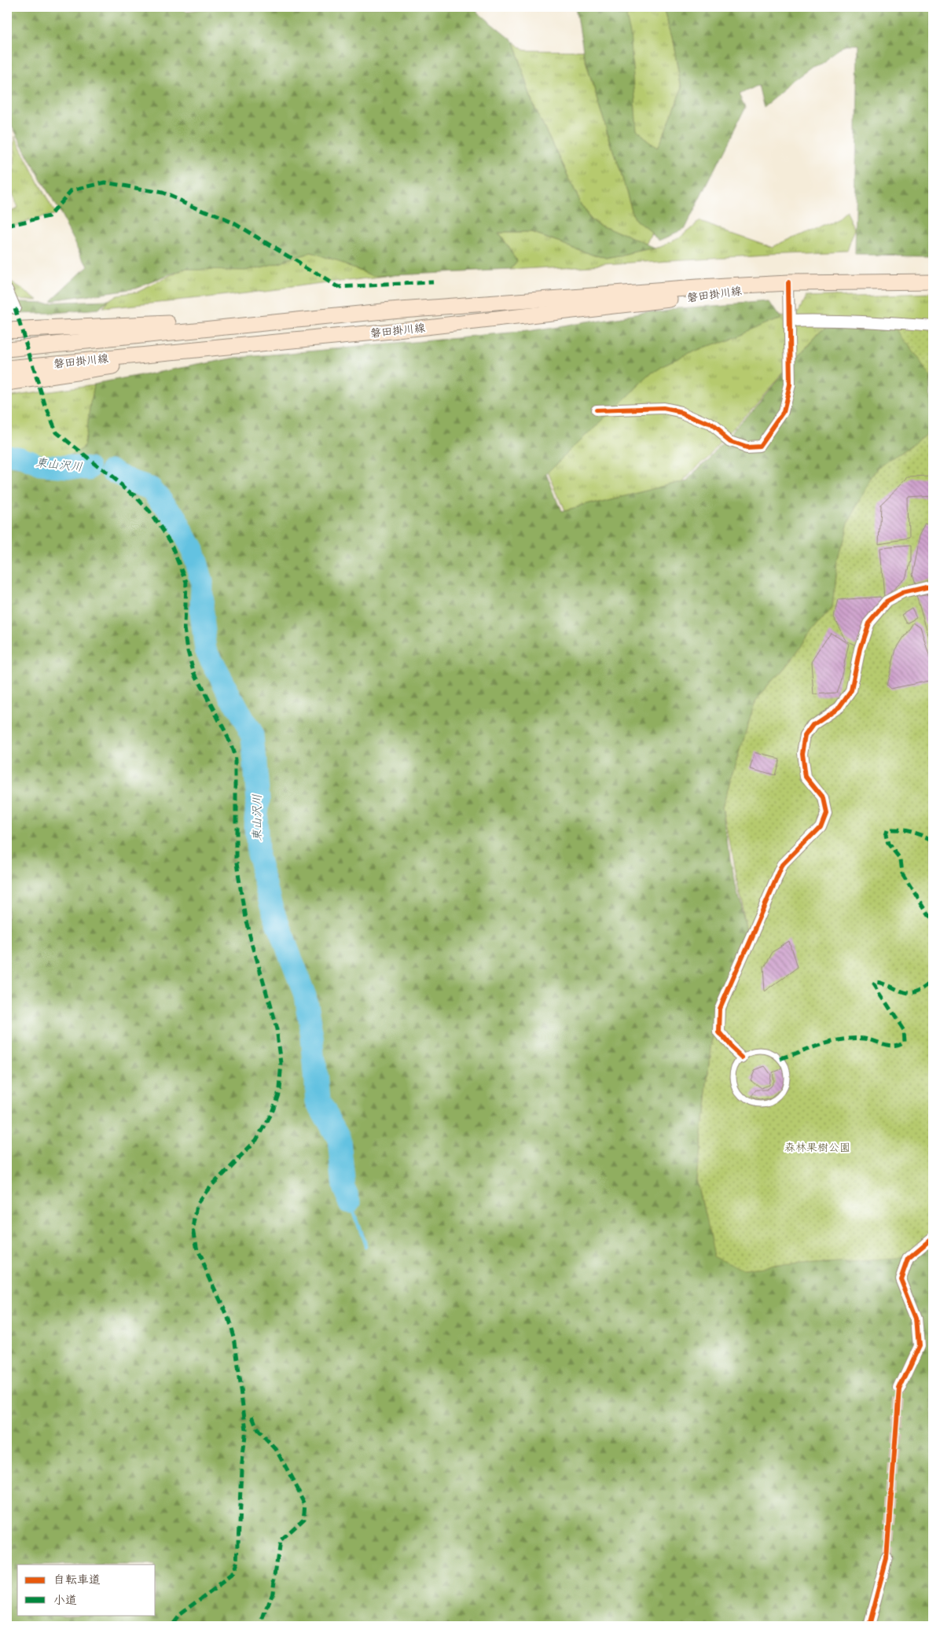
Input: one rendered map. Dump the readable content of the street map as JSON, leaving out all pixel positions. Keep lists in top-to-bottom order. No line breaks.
{"streets":{"main road":["磐田掛川線"]},"water":["東山沢川"],"parks":["森林果樹公園"],"legend":["自転車道","小道"]}
